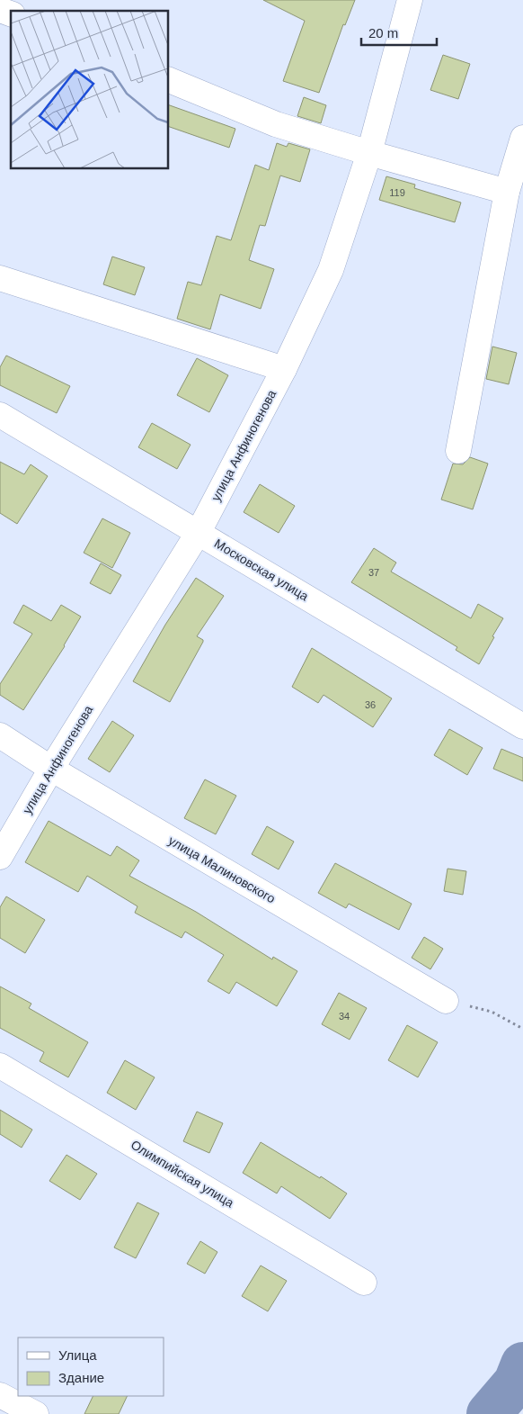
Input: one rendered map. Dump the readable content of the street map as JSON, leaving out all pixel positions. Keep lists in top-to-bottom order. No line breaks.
{"streets":{"street":["улица Анфиногенова","Московская улица","улица Малиновского","Олимпийская улица"]},"crossings":[["улица Анфиногенова","Московская улица"],["улица Анфиногенова","улица Малиновского"]],"house_numbers":["119","37","36","34"],"legend":["Улица","Здание"],"scale_bar":"20 m"}
